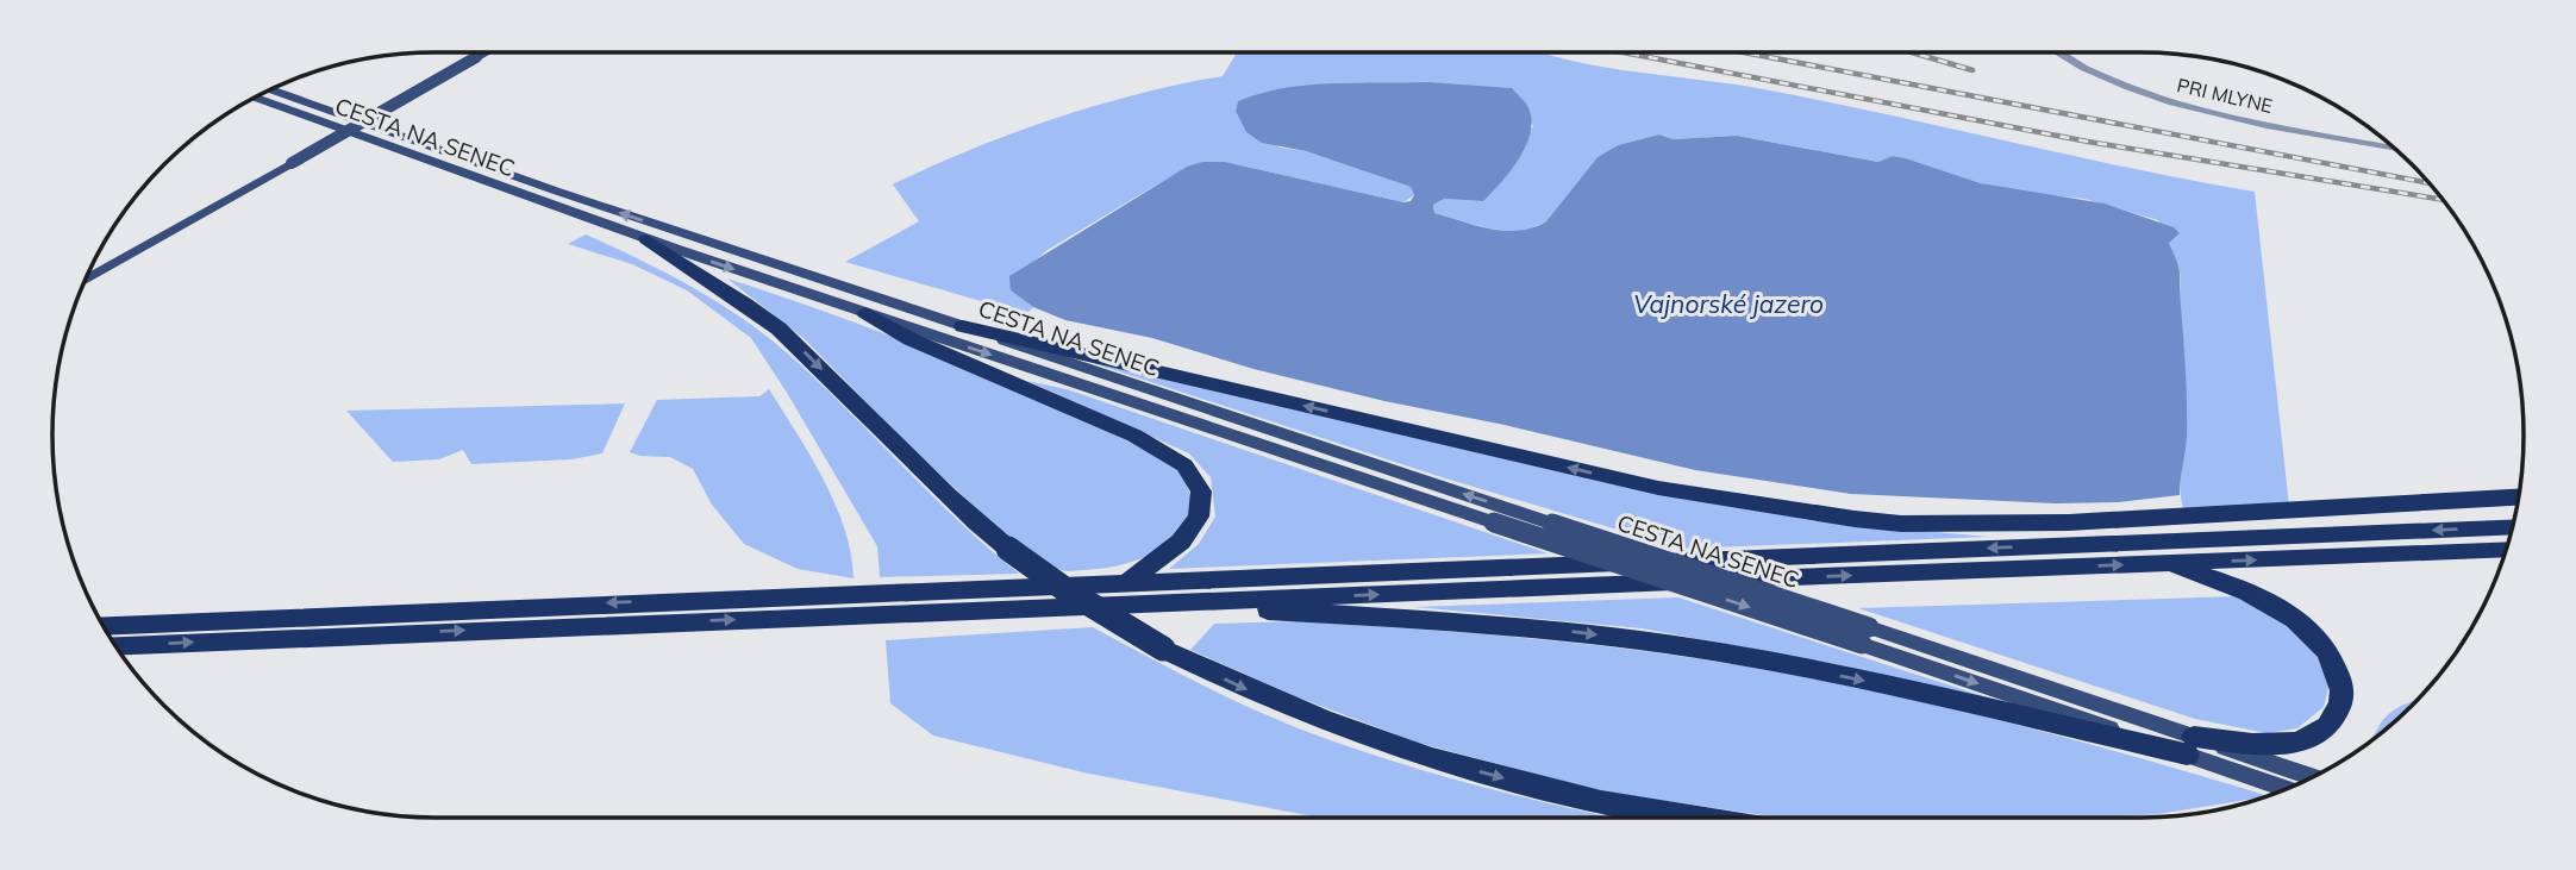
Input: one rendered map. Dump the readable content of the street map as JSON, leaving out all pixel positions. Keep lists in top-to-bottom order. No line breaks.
{"streets":{"main road":["CESTA NA SENEC"],"street":["PRI MLYNE"]},"water":["Vajnorské jazero"]}
